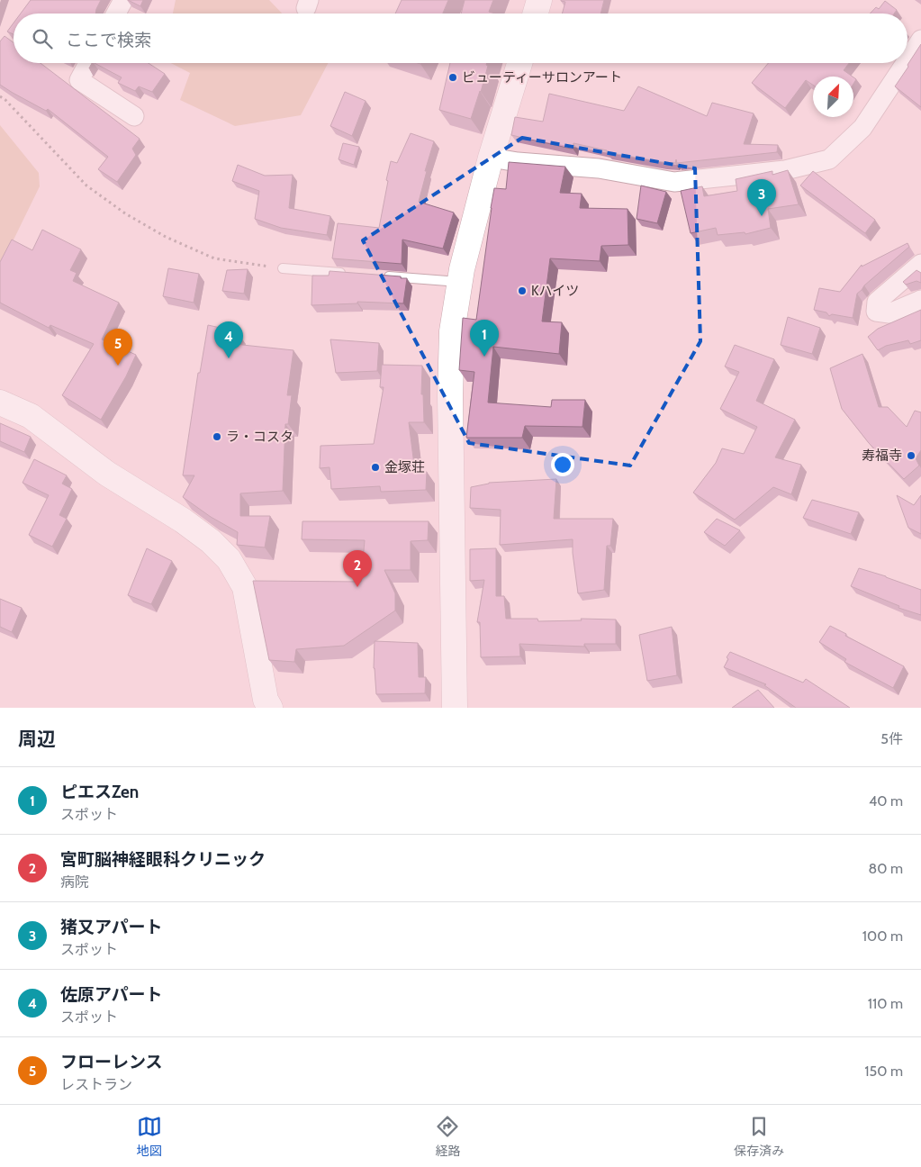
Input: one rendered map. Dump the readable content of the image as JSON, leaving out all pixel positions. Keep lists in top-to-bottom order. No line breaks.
{"places":["ビューティーサロンアート","Kハイツ","ラ・コスタ","寿福寺","金塚荘"],"north":"top right","page":{"search":"ここで検索","pins":["3","1","4","5","2"],"heading":["周辺","5件"],"list":[{"mark":"1","name":"ピエスZen","note":"スポット","value":"40 m"},{"mark":"2","name":"宮町脳神経眼科クリニック","note":"病院","value":"80 m"},{"mark":"3","name":"猪又アパート","note":"スポット","value":"100 m"},{"mark":"4","name":"佐原アパート","note":"スポット","value":"110 m"},{"mark":"5","name":"フローレンス","note":"レストラン","value":"150 m"}],"nav":["地図","経路","保存済み"]}}
